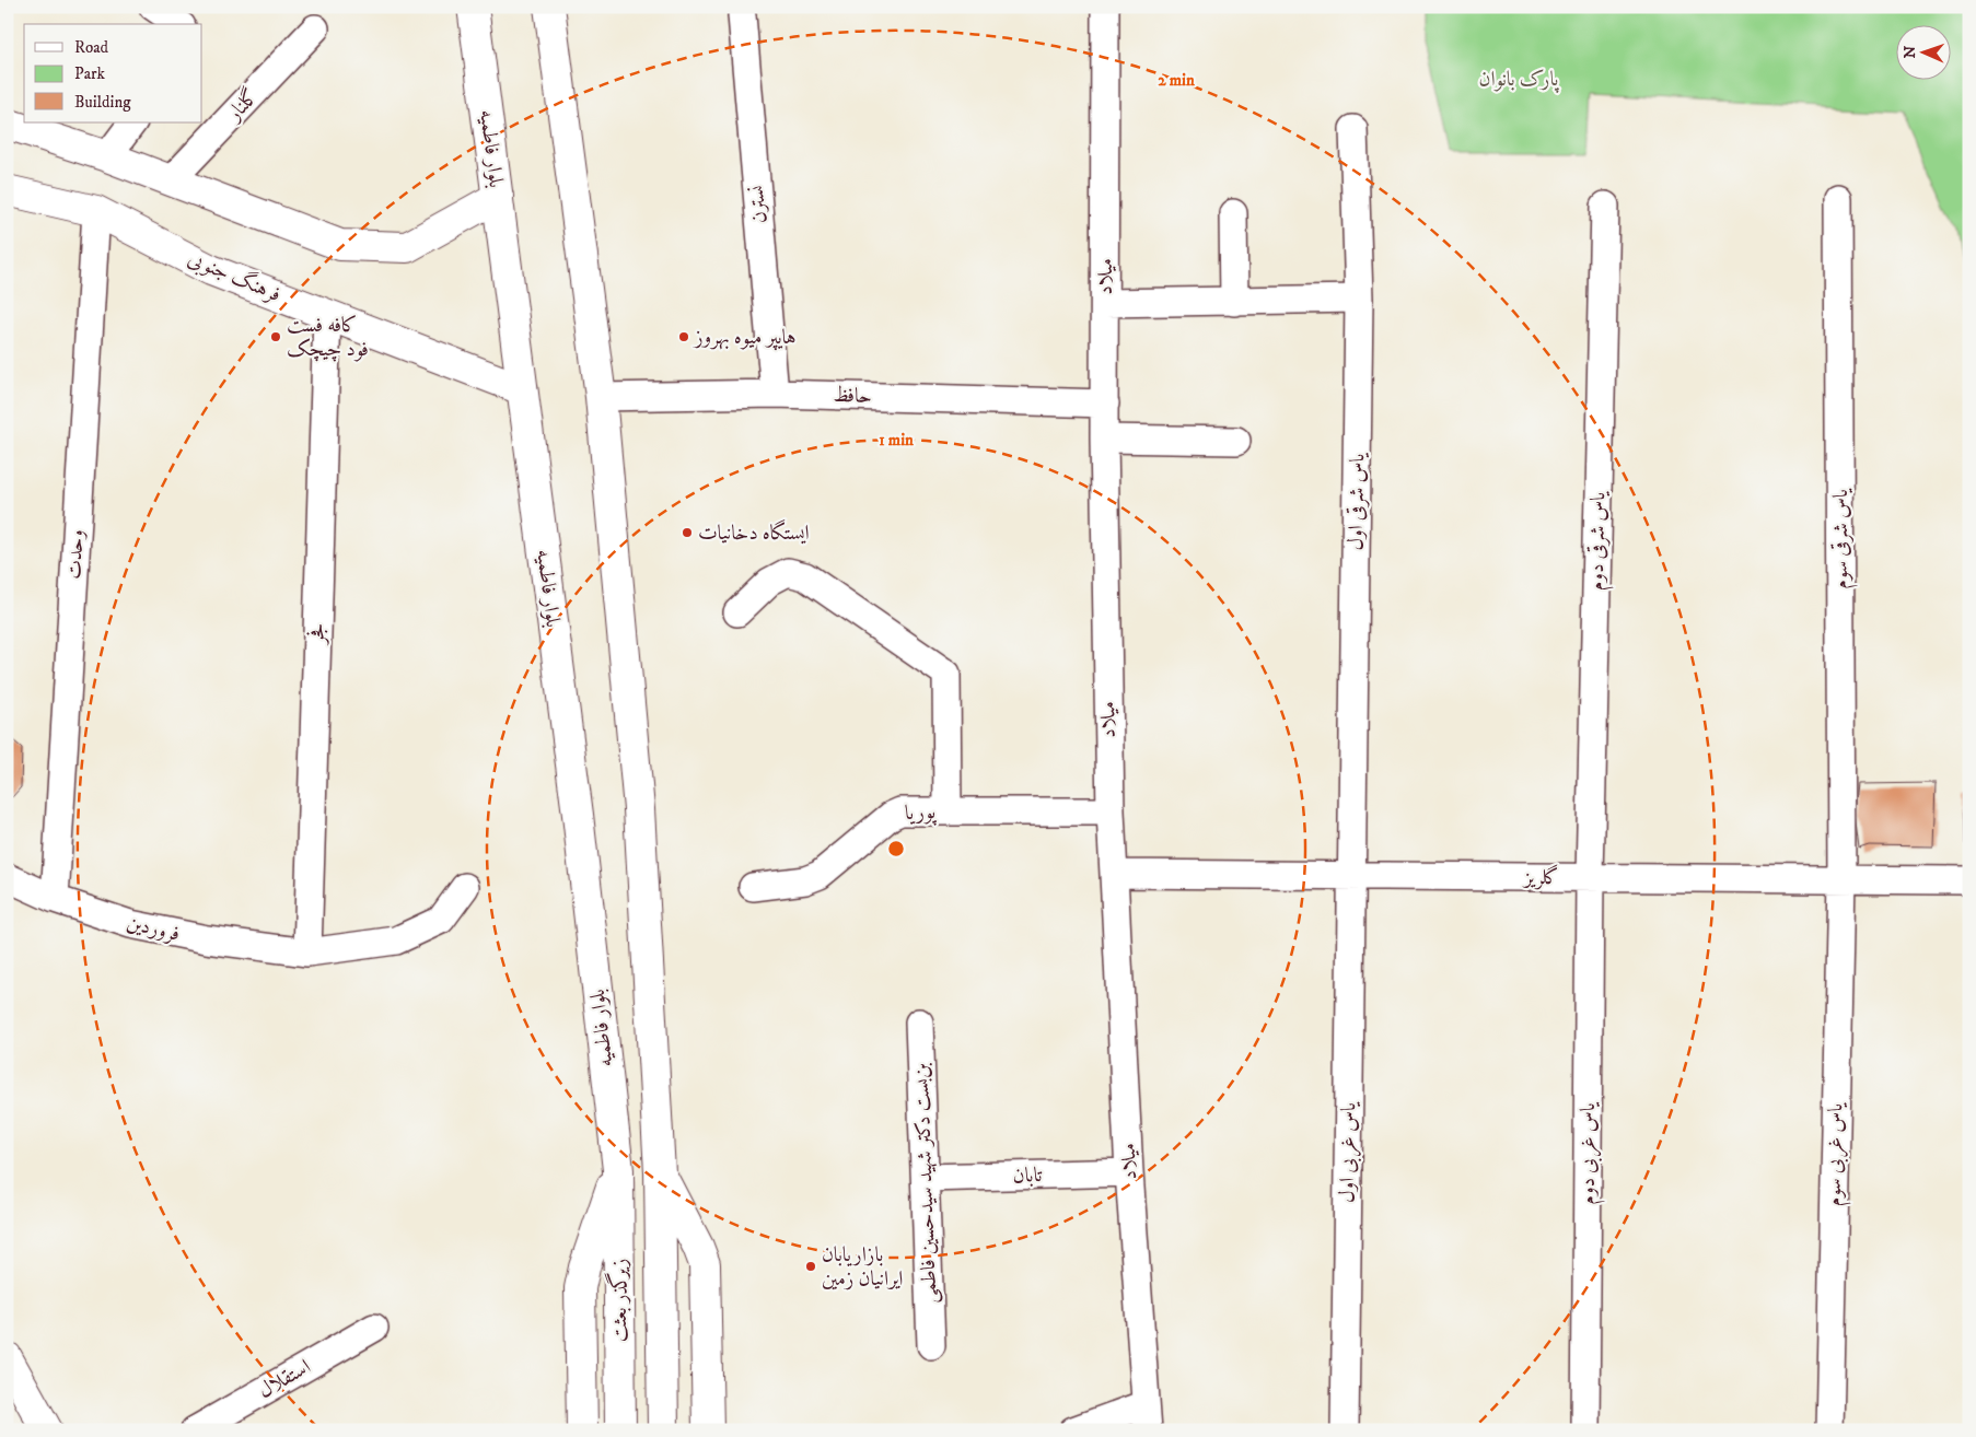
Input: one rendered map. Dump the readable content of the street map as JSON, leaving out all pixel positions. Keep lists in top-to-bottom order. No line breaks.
{"streets":{"main road":["بلوار فاطمیه","فرهنگ جنوبی","زیرگذر بعثت"],"street":["گلنار","نسترن","میلاد","حافظ","یاس شرقی اول","یاس شرقی سوم","یاس شرقی دوم","وحدت","فجر","پوریا","گلریز","فروردین","یاس غربی اول","یاس غربی دوم","یاس غربی سوم","تابان","بن‌بست دکتر شهید سیدحسین فاطمی","استقلال"]},"crossings":[["بلوار فاطمیه","فرهنگ جنوبی"],["بلوار فاطمیه","زیرگذر بعثت"],["نسترن","حافظ"],["فرهنگ جنوبی","وحدت"],["فرهنگ جنوبی","فجر"],["میلاد","حافظ"],["میلاد","پوریا"],["میلاد","گلریز"],["میلاد","تابان"],["یاس شرقی اول","گلریز"],["یاس شرقی اول","یاس غربی اول"],["یاس شرقی سوم","گلریز"],["یاس شرقی سوم","یاس غربی سوم"],["یاس شرقی دوم","گلریز"],["یاس شرقی دوم","یاس غربی دوم"],["وحدت","فروردین"],["فجر","فروردین"],["گلریز","یاس غربی اول"],["گلریز","یاس غربی دوم"],["گلریز","یاس غربی سوم"],["تابان","بن‌بست دکتر شهید سیدحسین فاطمی"]],"parks":["پارک بانوان"],"places":["کافه فست فود چیچک","هایپر میوه بهروز","ایستگاه دخانیات","بازاریابان ایرانیان زمین"],"legend":["Road","Park","Building"],"north":"left","rings":["2 min","1 min"]}
